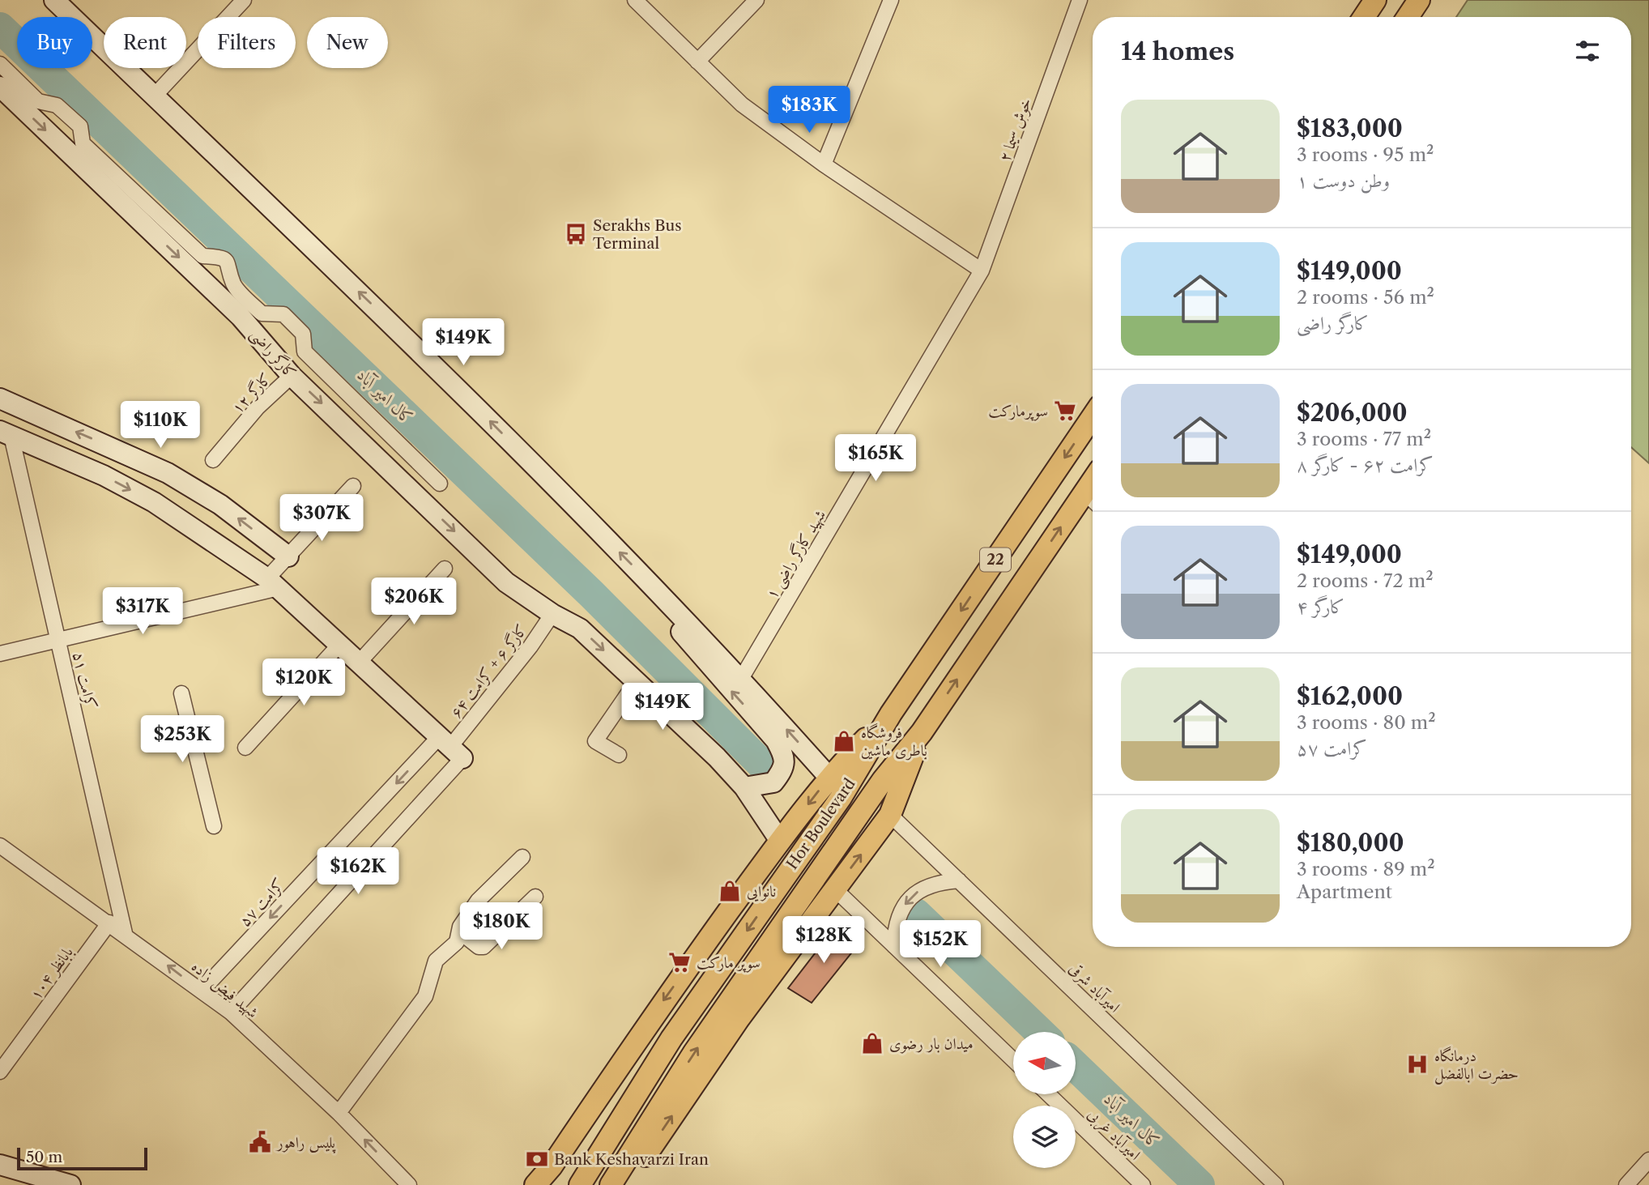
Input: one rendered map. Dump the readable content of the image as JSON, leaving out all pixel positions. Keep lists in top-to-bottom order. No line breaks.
{"streets":{"main road":["22","Hor Boulevard"],"street":["خوش سیما ۲","کارگر راضی","کارگر ۱۲","شهید کارگر راضی ۱","کارگر ۶ + کرامت ۶۴","کرامت ۵۱","کرامت ۵۷","بابانظر ۱۰۴","امیرآباد شرقی","شهید فیض زاده","امیرآباد غربی"]},"crossings":[["خوش سیما ۲","شهید کارگر راضی ۱"],["کارگر راضی","کارگر ۱۲"],["کارگر راضی","22"],["کارگر راضی","کارگر ۶ + کرامت ۶۴"],["22","Hor Boulevard"],["22","امیرآباد شرقی"],["کارگر ۶ + کرامت ۶۴","کرامت ۵۷"],["کرامت ۵۱","شهید فیض زاده"],["کرامت ۵۷","شهید فیض زاده"],["بابانظر ۱۰۴","شهید فیض زاده"]],"one_way":["شهید فیض زاده"],"water":["کال امیر آباد"],"places":{"bus stop":["Serakhs Bus Terminal"],"supermarket":["سوپرمارکت","سوپر مارکت"],"shop":["فروشگاه باطری ماشین","نانوایی","میدان بار رضوی"],"hospital":["درمانگاه حضرت ابالفضل"],"public building":["پلیس راهور"],"bank":["Bank Keshavarzi Iran"]},"scale_bar":"50 m","north":"left","page":{"chip":["Buy","Rent","Filters","New"],"heading":"14 homes","list":[{"name":"$183,000","note":"3 rooms · 95 m² · وطن دوست ۱"},{"name":"$149,000","note":"2 rooms · 56 m² · کارگر راضی"},{"name":"$206,000","note":"3 rooms · 77 m² · کرامت ۶۲ - کارگر ۸"},{"name":"$149,000","note":"2 rooms · 72 m² · کارگر ۴"},{"name":"$162,000","note":"3 rooms · 80 m² · کرامت ۵۷"},{"name":"$180,000","note":"3 rooms · 89 m² · Apartment"}],"price":["$183K","$149K","$110K","$165K","$307K","$206K","$317K","$120K","$149K","$253K","$162K","$180K","$128K","$152K"],"scale":"50 m"}}
